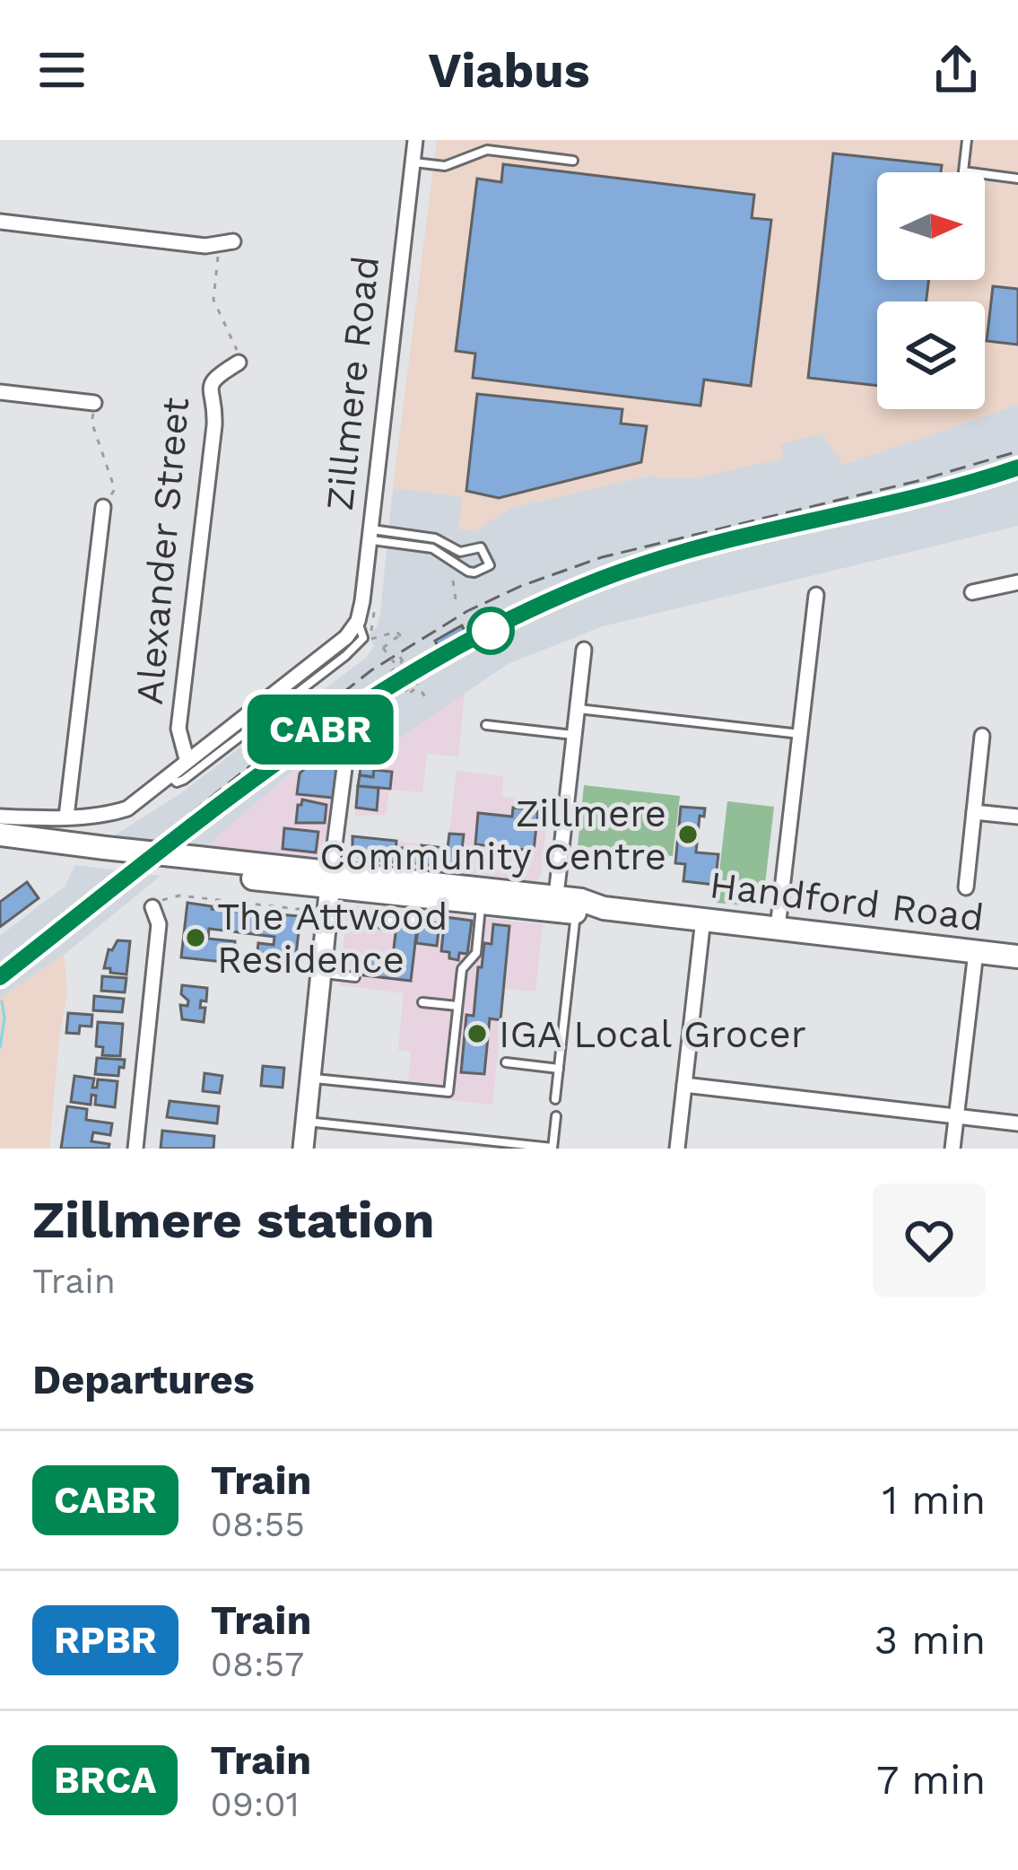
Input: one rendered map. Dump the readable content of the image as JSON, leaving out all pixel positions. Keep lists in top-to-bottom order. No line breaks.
{"streets":{"main road":["Handford Road"],"street":["Zillmere Road","Alexander Street"]},"places":["Zillmere Community Centre","The Attwood Residence","IGA Local Grocer"],"north":"right","page":{"header":"Viabus","on_map":"CABR","heading":[["Zillmere station","Train"],"Departures"],"list":[{"mark":"CABR","name":"Train","note":"08:55","value":"1 min"},{"mark":"RPBR","name":"Train","note":"08:57","value":"3 min"},{"mark":"BRCA","name":"Train","note":"09:01","value":"7 min"}]}}
